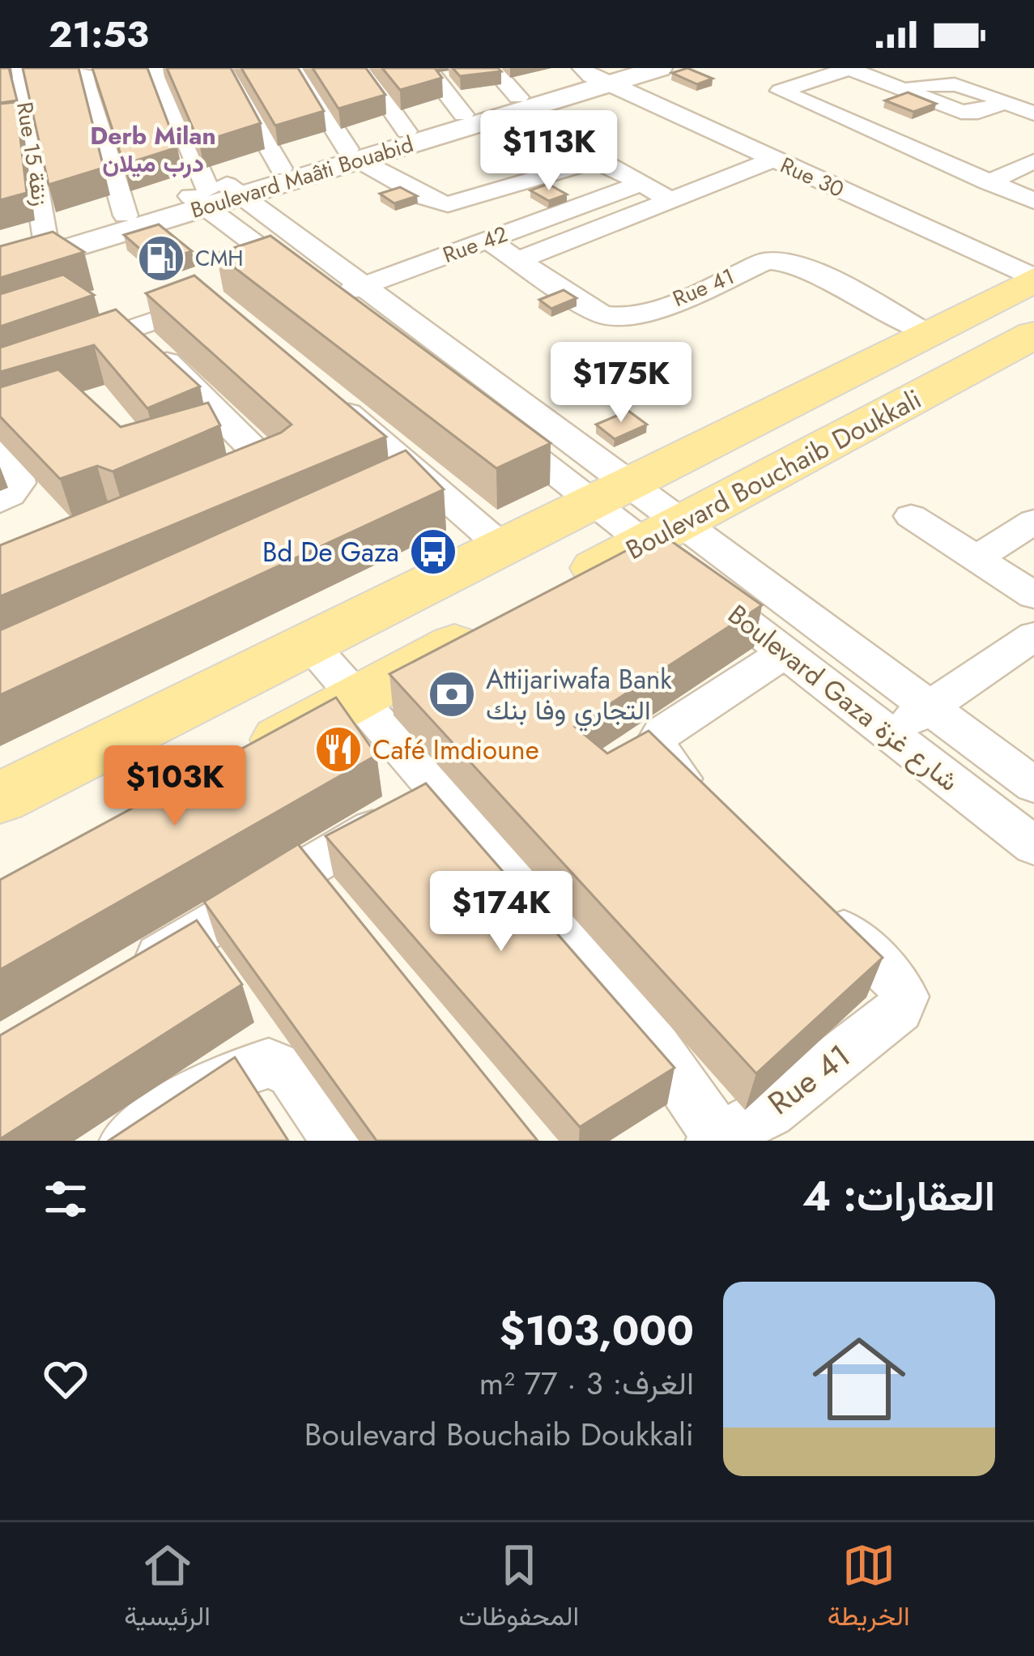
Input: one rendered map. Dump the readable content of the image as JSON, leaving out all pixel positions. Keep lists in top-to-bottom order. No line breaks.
{"streets":{"main road":["Boulevard Bouchaib Doukkali"],"street":["Rue 15 زنقة","Boulevard Maâti Bouabid","Rue 30","Rue 42","Rue 41","Boulevard Gaza شارع غزة"]},"crossings":[["Rue 15 زنقة","Boulevard Maâti Bouabid"],["Boulevard Maâti Bouabid","Rue 30"],["Boulevard Maâti Bouabid","Boulevard Gaza شارع غزة"],["Rue 30","Rue 42"],["Rue 30","Boulevard Bouchaib Doukkali"],["Rue 42","Rue 41"],["Rue 42","Boulevard Gaza شارع غزة"],["Rue 41","Boulevard Bouchaib Doukkali"],["Boulevard Bouchaib Doukkali","Boulevard Gaza شارع غزة"]],"districts":["Derb Milan درب ميلان"],"places":{"fuel station":["CMH"],"bus stop":["Bd De Gaza"],"bank":["Attijariwafa Bank التجاري وفا بنك"],"restaurant":["Café Imdioune"]},"page":{"status":"21:53","price":["$113K","$175K","$103K","$174K"],"heading":"العقارات: 4","list":[{"name":"$103,000","note":"الغرف: 3 · 77 m² · Boulevard Bouchaib Doukkali"}],"tabs":["الخريطة","المحفوظات","الرئيسية"]}}
